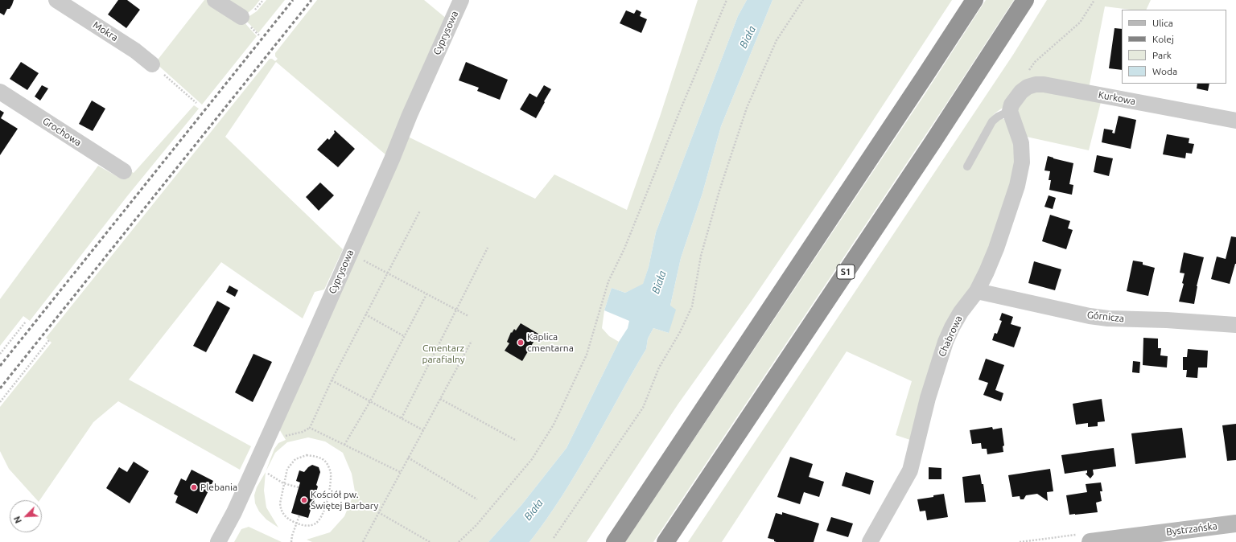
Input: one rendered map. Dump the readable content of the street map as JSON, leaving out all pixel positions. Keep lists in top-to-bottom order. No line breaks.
{"streets":{"highway":["S1"],"main road":["Bystrzańska"],"street":["Mokra","Cyprysowa","Kurkowa","Grochowa","Górnicza","Chabrowa"]},"crossings":[["Górnicza","Chabrowa"]],"water":["Biała"],"parks":["Cmentarz parafialny"],"places":["Kaplica cmentarna","Plebania","Kościół pw. Świętej Barbary"],"legend":["Ulica","Kolej","Park","Woda"],"north":"bottom left"}
